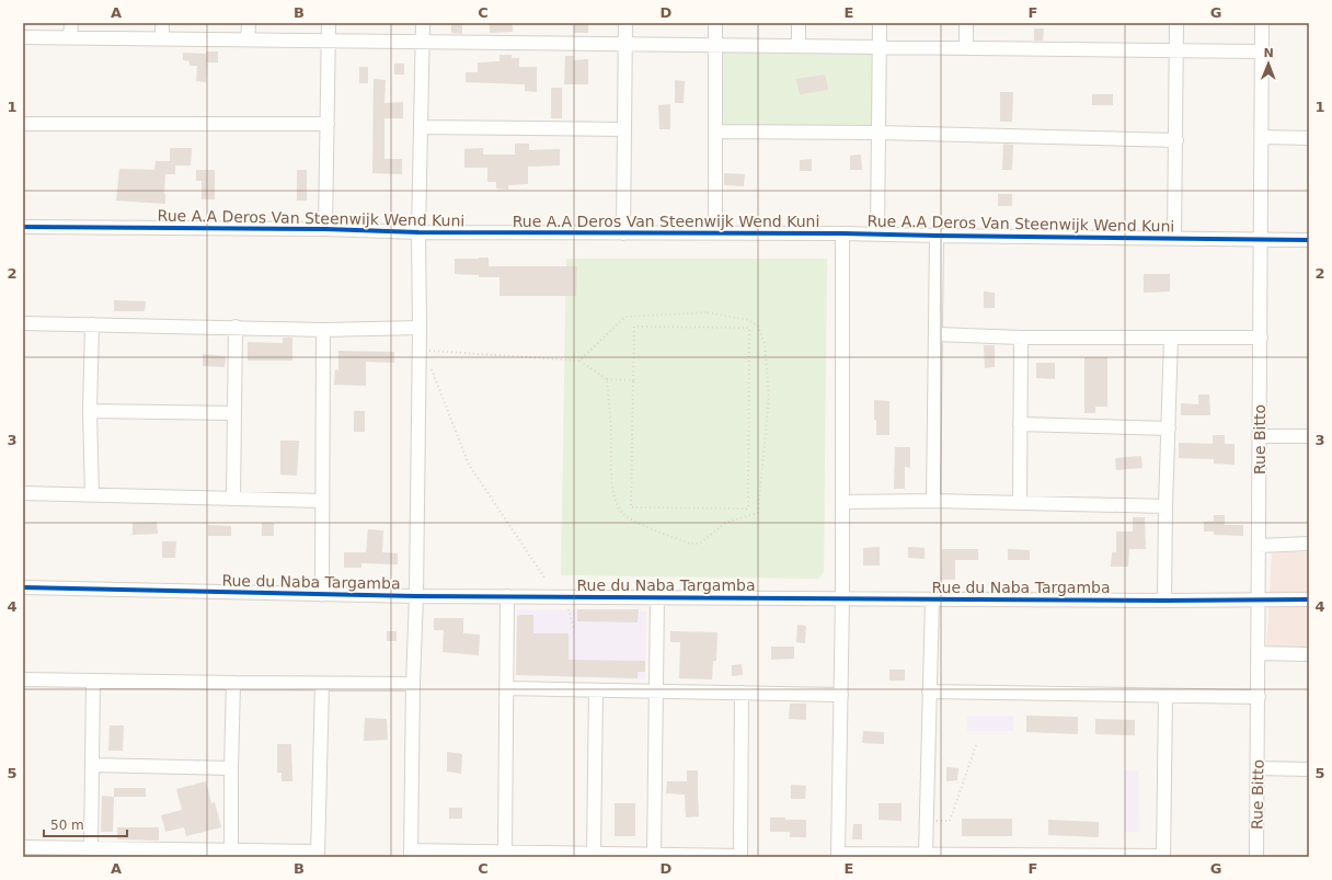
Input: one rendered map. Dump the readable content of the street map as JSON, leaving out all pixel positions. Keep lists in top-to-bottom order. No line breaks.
{"streets":{"street":["Rue A.A Deros Van Steenwijk Wend Kuni","Rue Bitto","Rue du Naba Targamba"]},"crossings":[["Rue A.A Deros Van Steenwijk Wend Kuni","Rue Bitto"],["Rue Bitto","Rue du Naba Targamba"]],"scale_bar":"50 m","north":"top","grid":{"columns":["A","B","C","D","E","F","G"],"rows":["1","2","3","4","5"]}}
